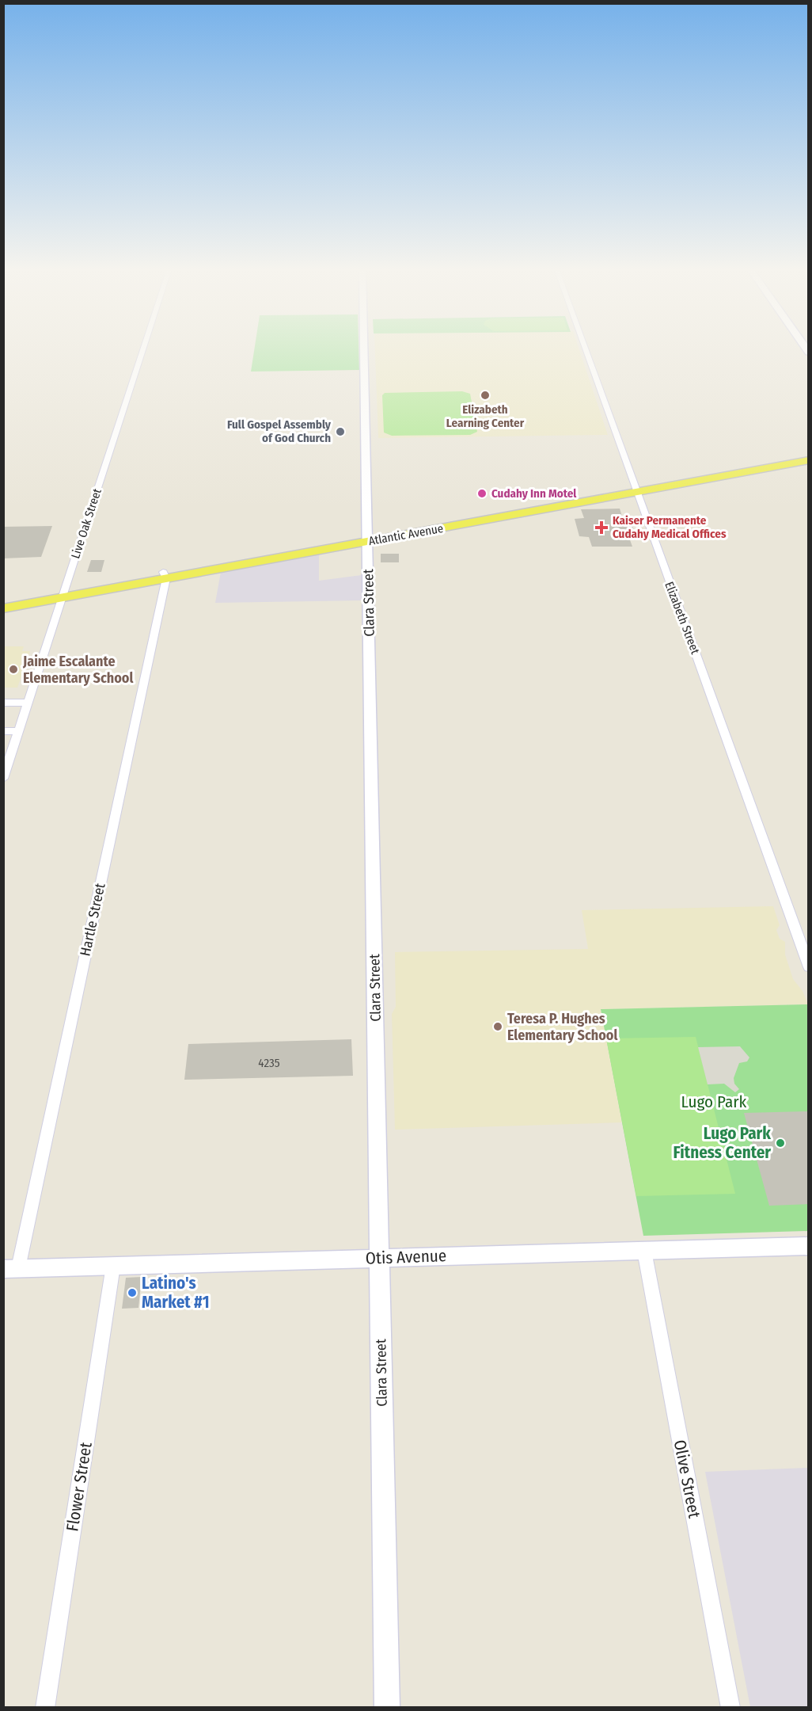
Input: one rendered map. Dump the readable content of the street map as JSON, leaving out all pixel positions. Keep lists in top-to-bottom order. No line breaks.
{"streets":{"main road":["Atlantic Avenue"],"street":["Live Oak Street","Clara Street","Elizabeth Street","Hartle Street","Otis Avenue","Olive Street","Flower Street"]},"crossings":[["Live Oak Street","Atlantic Avenue"],["Atlantic Avenue","Clara Street"],["Atlantic Avenue","Elizabeth Street"],["Atlantic Avenue","Hartle Street"],["Clara Street","Otis Avenue"],["Hartle Street","Otis Avenue"],["Otis Avenue","Olive Street"],["Otis Avenue","Flower Street"]],"parks":["Lugo Park"],"places":{"other":["Elizabeth Learning Center","Full Gospel Assembly of God Church","Cudahy Inn Motel","Jaime Escalante Elementary School","Teresa P. Hughes Elementary School","Lugo Park Fitness Center","Latino's Market #1"],"health":["Kaiser Permanente Cudahy Medical Offices"]},"house_numbers":["4235"]}
